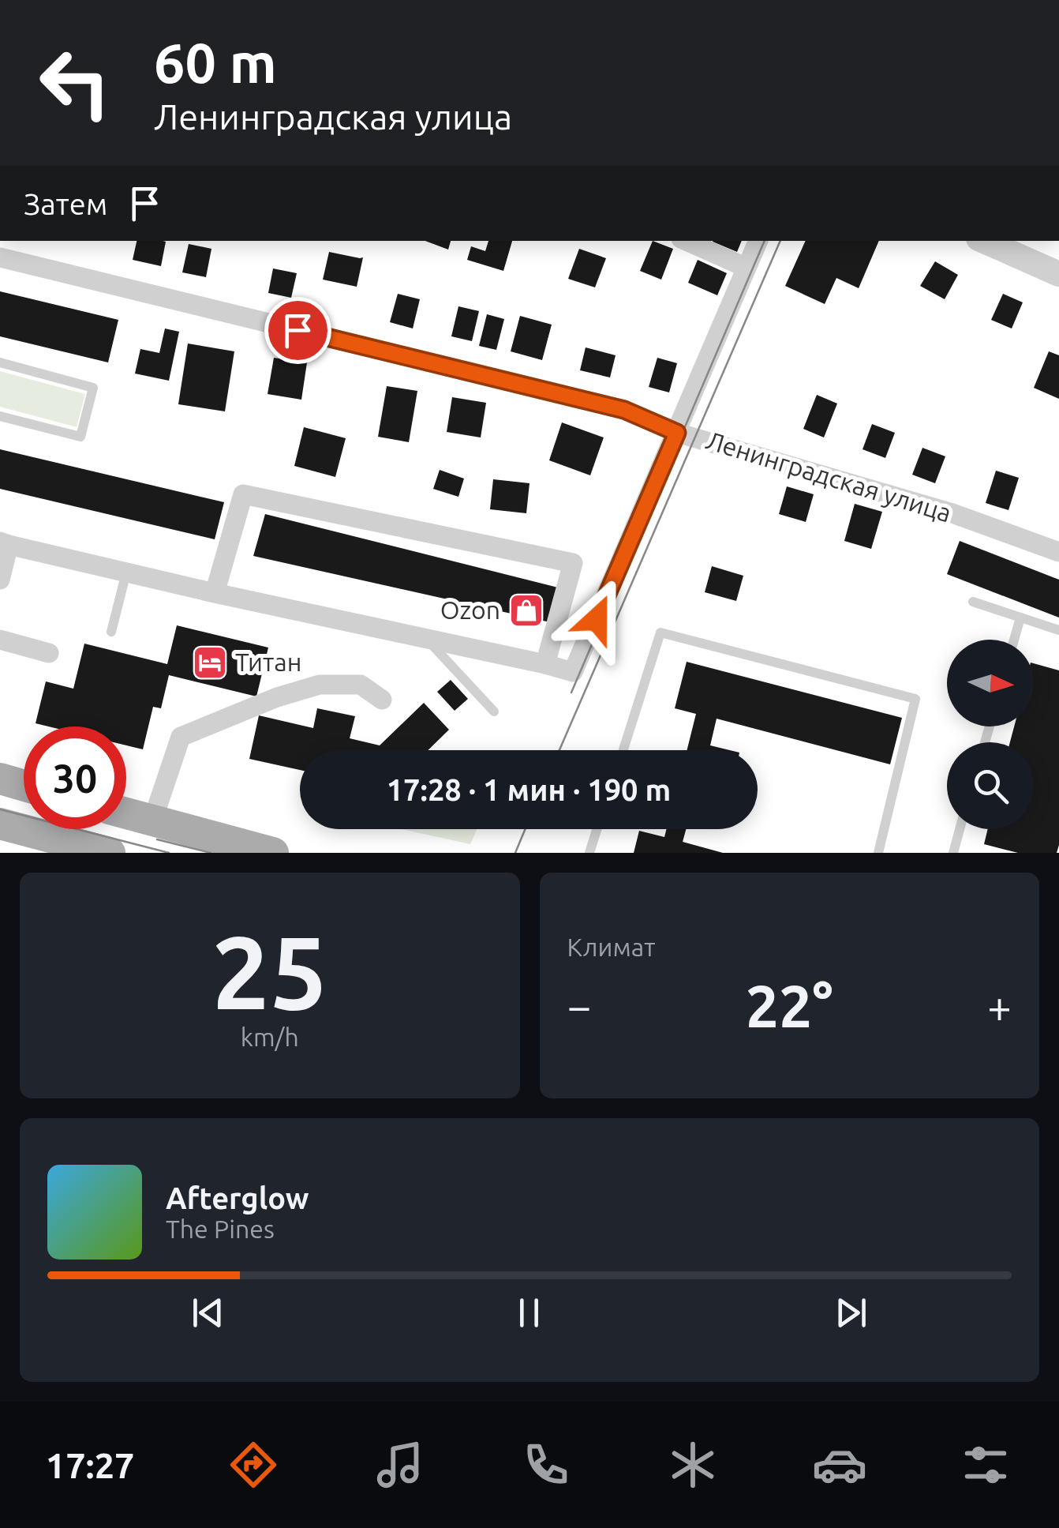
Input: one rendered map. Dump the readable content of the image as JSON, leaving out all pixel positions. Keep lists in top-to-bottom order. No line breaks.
{"streets":{"street":["Ленинградская улица"]},"places":{"shop":["Ozon"],"hotel":["Титан"]},"north":"right","page":{"turn":["60 m","Ленинградская улица"],"then":"Затем","limit":"30","trip":"17:28 · 1 мин · 190 m","tile":[["25","km/h"],"Климат"],"heat":["−","22°","+"],"song":["Afterglow","The Pines"],"tabs":"17:27"}}
